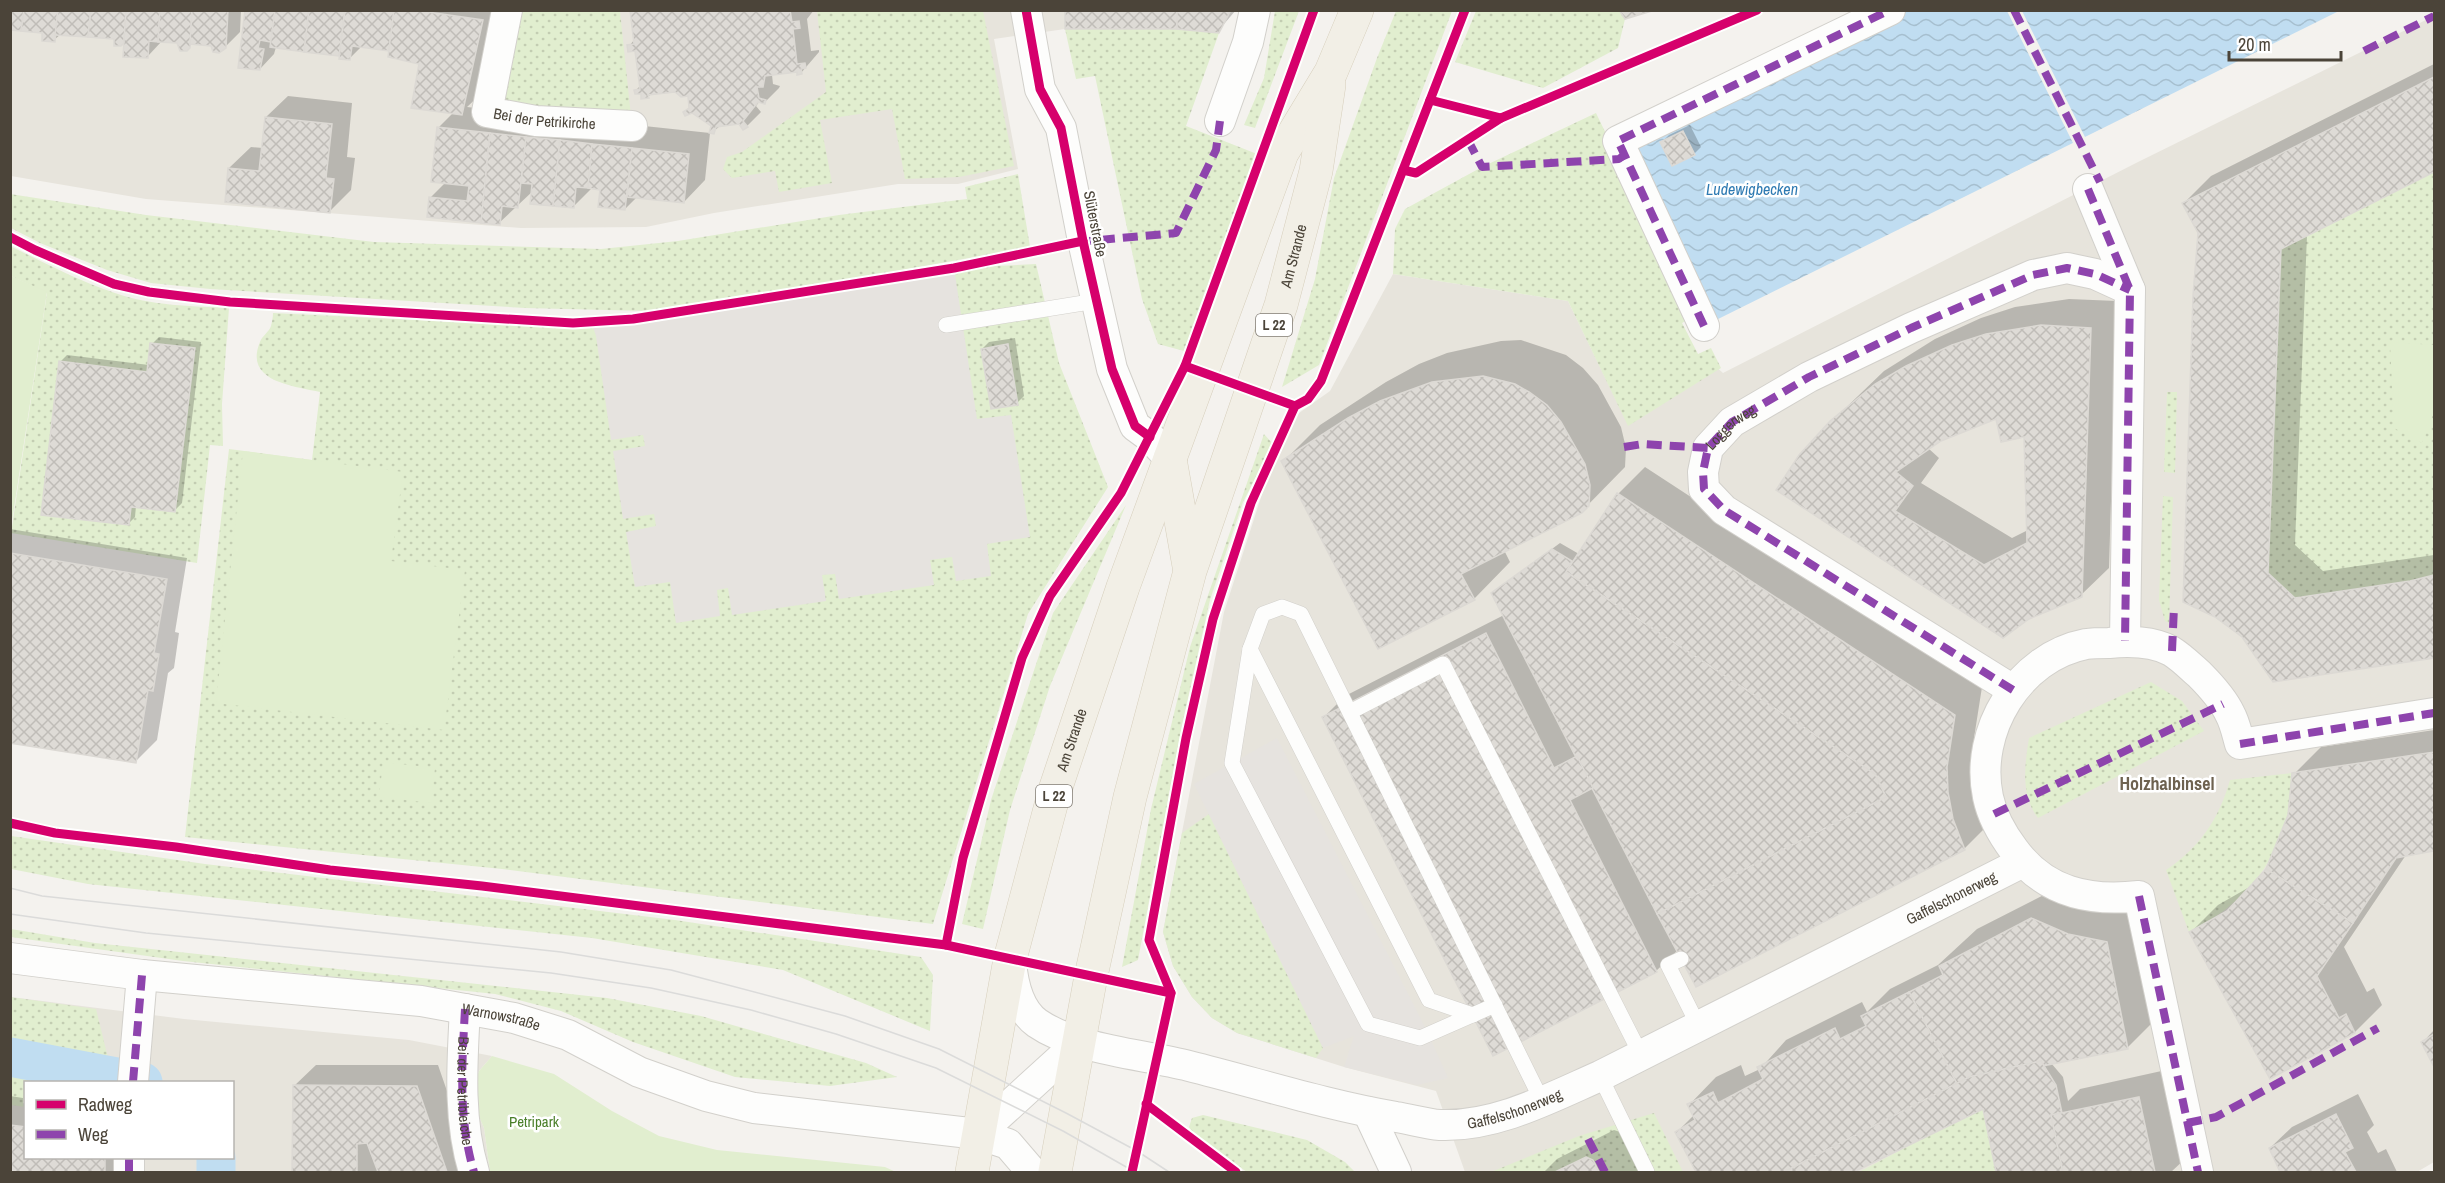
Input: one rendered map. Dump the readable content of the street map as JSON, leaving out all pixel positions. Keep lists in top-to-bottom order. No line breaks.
{"streets":{"main road":["Am Strande","L 22"],"street":["Bei der Petrikirche","Slüterstraße","Loggerweg","Gaffelschonerweg","Warnowstraße","Bei der Petribleiche"]},"crossings":[["Slüterstraße","Am Strande"],["Am Strande","L 22"],["Am Strande","Gaffelschonerweg"],["Am Strande","Warnowstraße"],["L 22","Warnowstraße"],["Warnowstraße","Bei der Petribleiche"]],"districts":["Holzhalbinsel"],"water":["Ludewigbecken"],"parks":["Petripark"],"legend":["Radweg","Weg"],"scale_bar":"20 m"}
